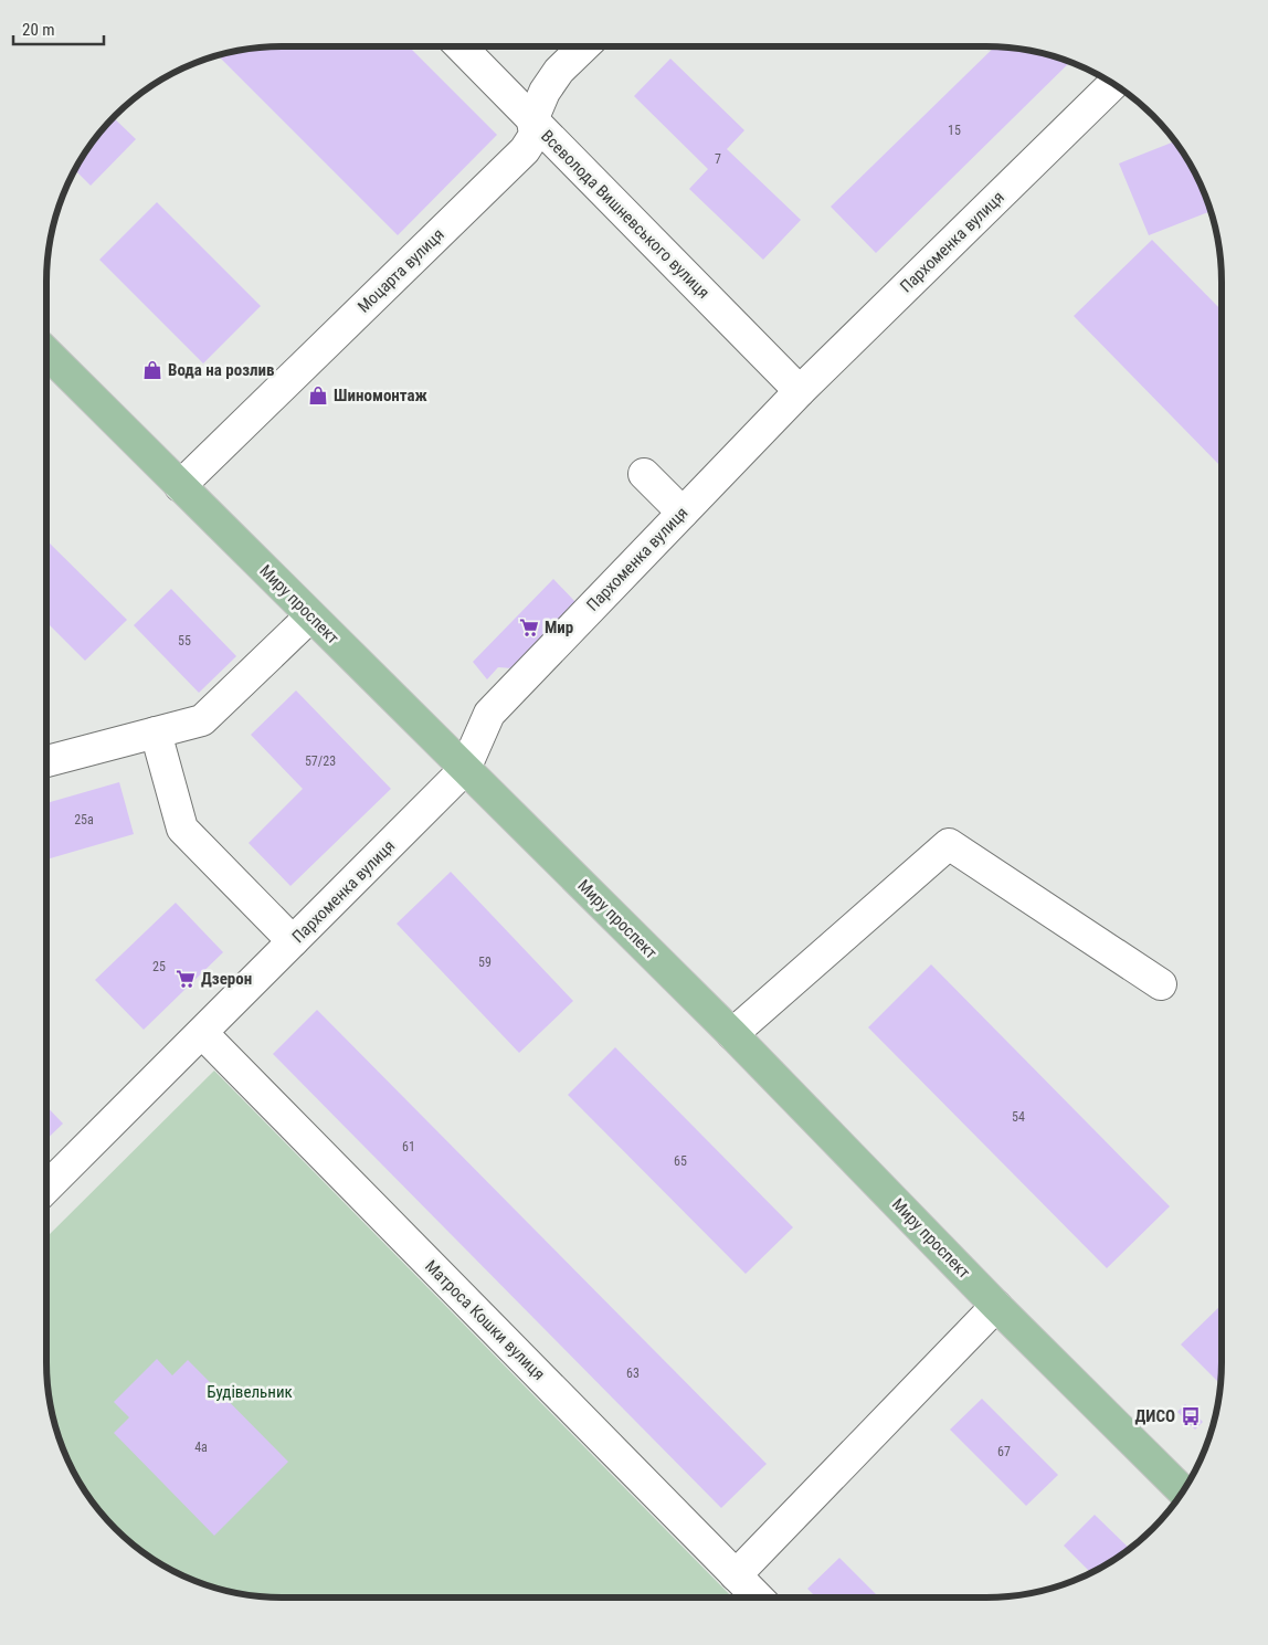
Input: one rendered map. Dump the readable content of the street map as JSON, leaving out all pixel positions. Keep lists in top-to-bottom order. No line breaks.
{"streets":{"main road":["Миру проспект"],"street":["Всеволода Вишневського вулиця","Пархоменка вулиця","Моцарта вулиця","Матроса Кошки вулиця"]},"crossings":[["Всеволода Вишневського вулиця","Пархоменка вулиця"],["Всеволода Вишневського вулиця","Моцарта вулиця"],["Пархоменка вулиця","Миру проспект"],["Пархоменка вулиця","Матроса Кошки вулиця"],["Моцарта вулиця","Миру проспект"]],"parks":["Будівельник"],"places":{"shop":["Вода на розлив","Шиномонтаж"],"supermarket":["Мир","Дзерон"],"bus stop":["ДИСО"]},"house_numbers":["15","7","55","57/23","25а","59","25","54","61","65","63","4а","67"],"scale_bar":"20 m"}
